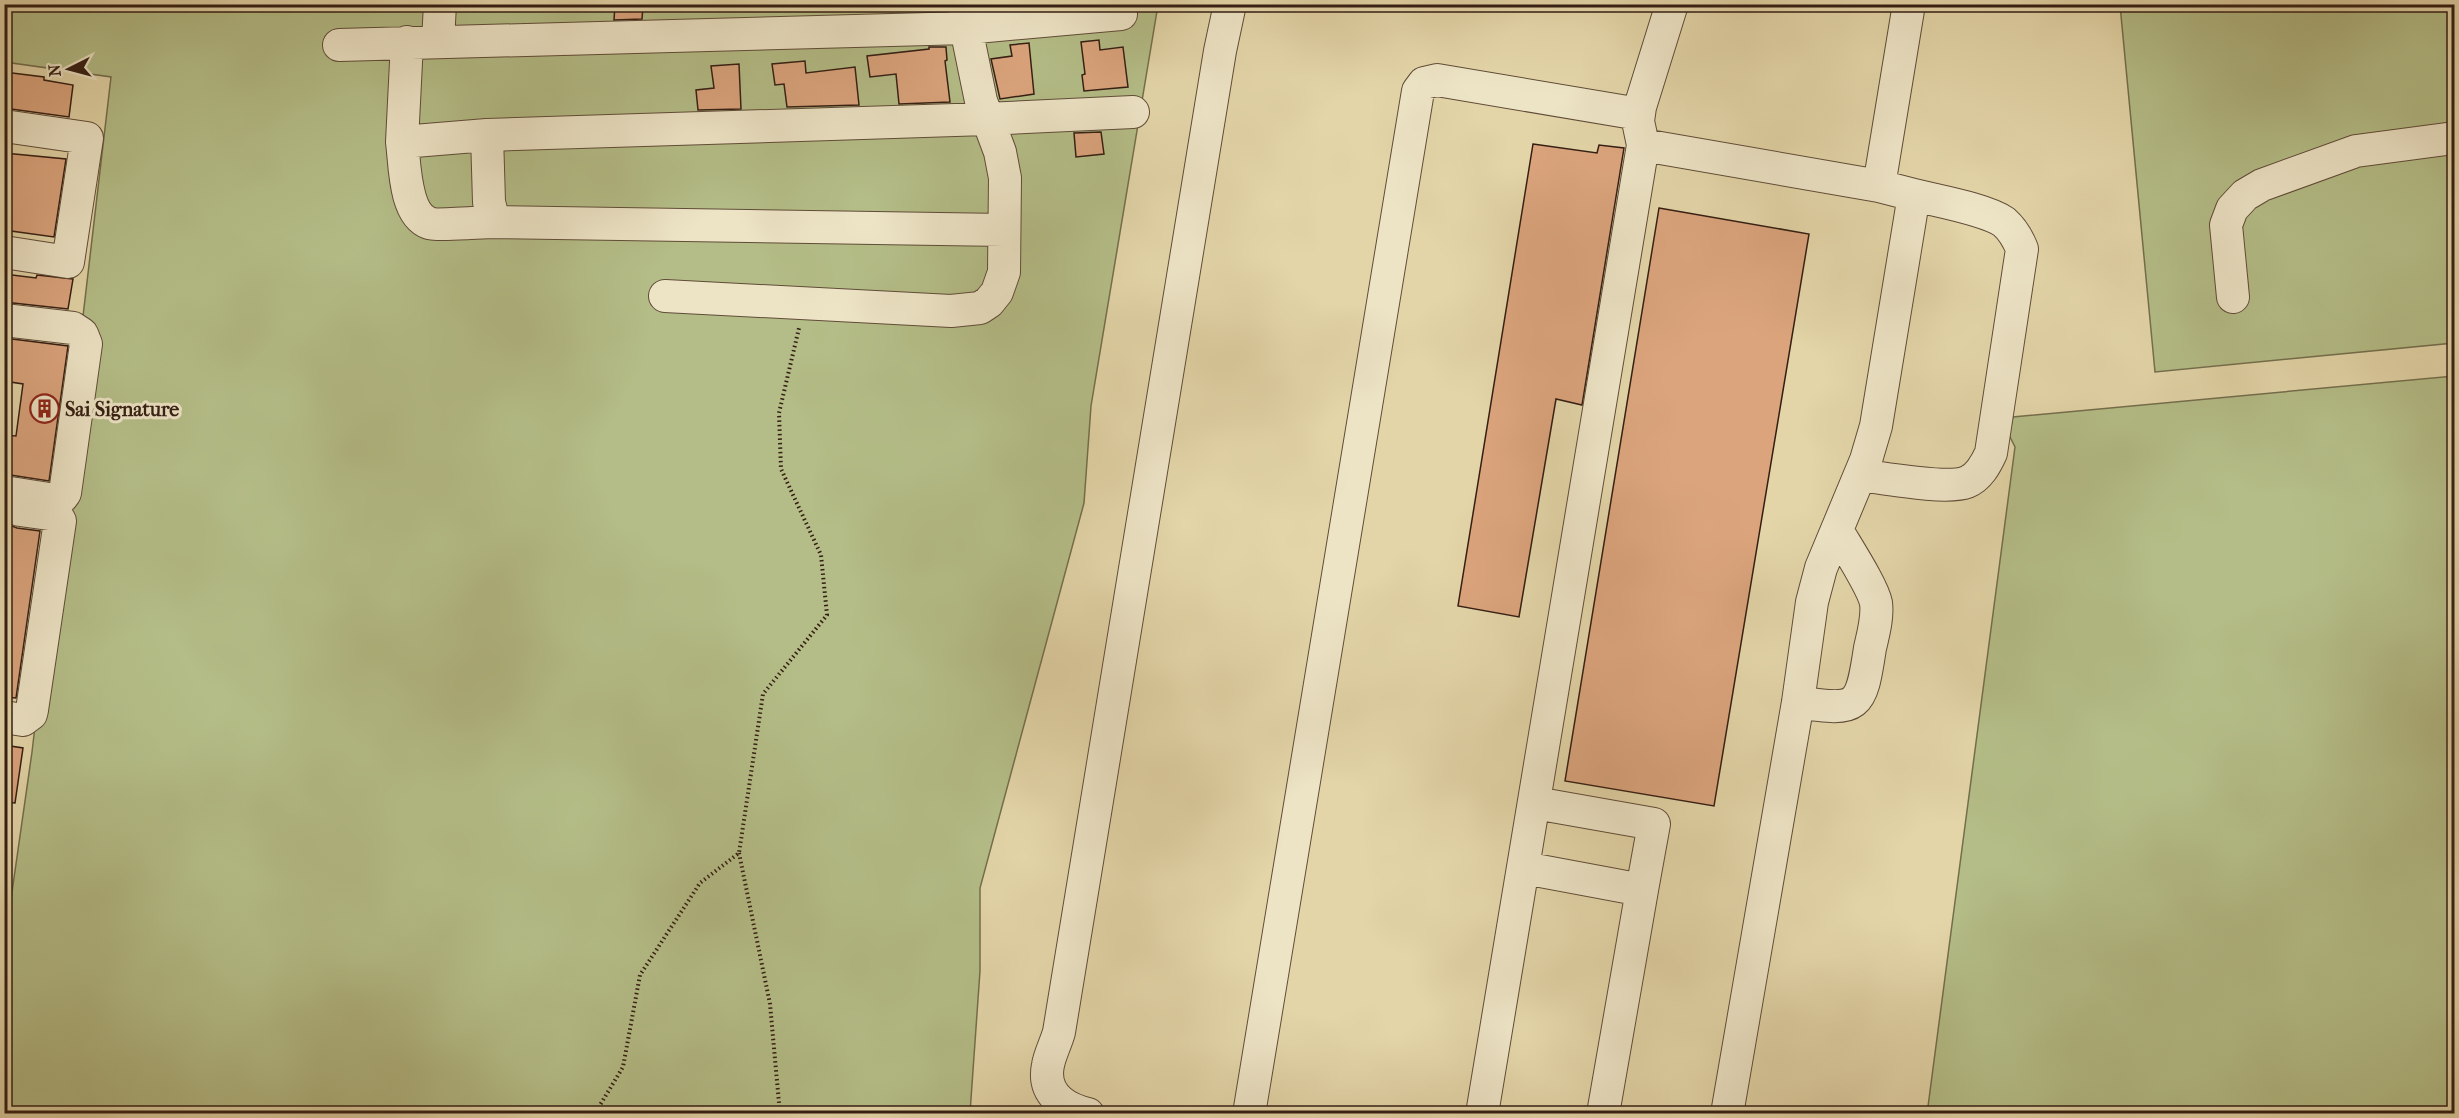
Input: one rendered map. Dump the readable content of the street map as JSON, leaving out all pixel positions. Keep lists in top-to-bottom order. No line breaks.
{"places":{"building":["Sai Signature"]},"north":"left"}
